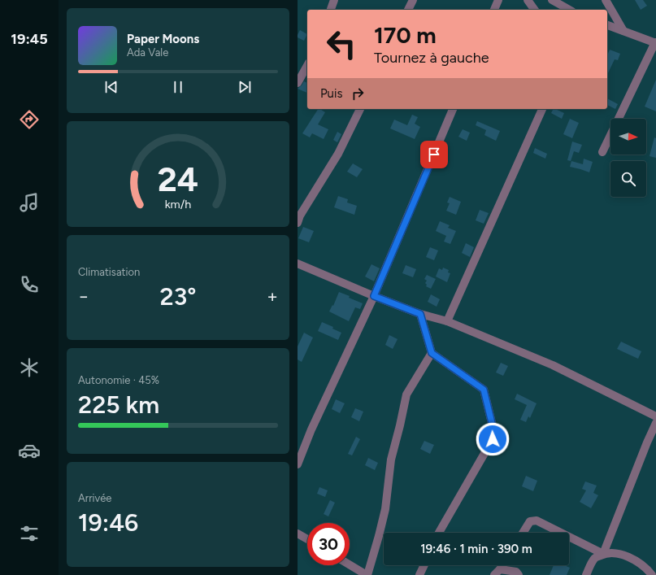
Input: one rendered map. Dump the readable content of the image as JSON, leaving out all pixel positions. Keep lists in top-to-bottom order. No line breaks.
{"north":"right","page":{"tabs":"19:45","turn":["170 m","Tournez à gauche"],"song":["Paper Moons","Ada Vale"],"then":"Puis","tile":["Climatisation",["Autonomie · 45%","225 km"],["Arrivée","19:46"]],"heat":["−","23°","+"],"limit":"30","trip":"19:46 · 1 min · 390 m","gauge":["24","km/h"]}}
